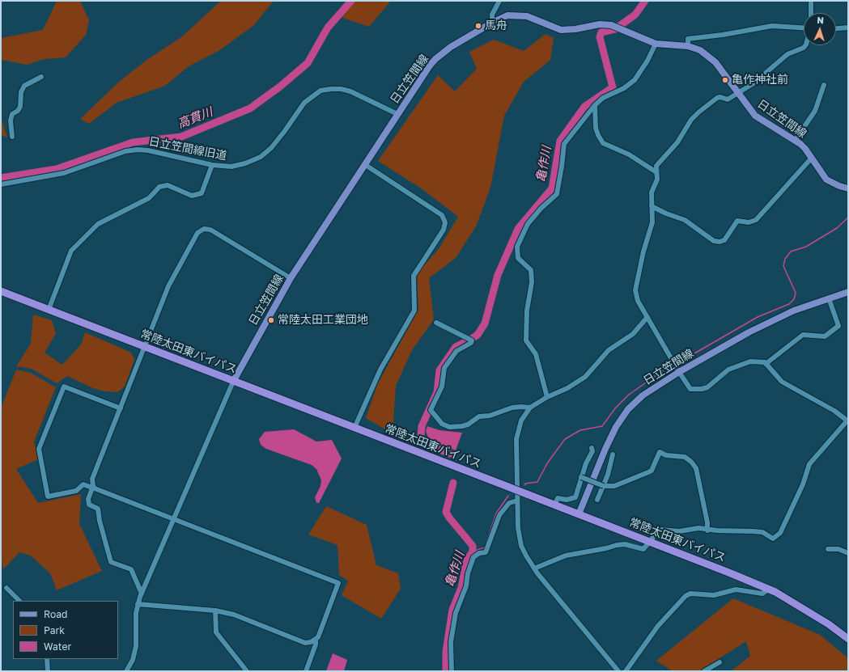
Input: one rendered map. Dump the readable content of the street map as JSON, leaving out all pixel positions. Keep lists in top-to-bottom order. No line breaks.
{"streets":{"highway":["常陸太田東バイパス"],"main road":["日立笠間線"],"street":["日立笠間線旧道"]},"crossings":[["日立笠間線","日立笠間線旧道"],["日立笠間線","常陸太田東バイパス"]],"water":["高貫川","亀作川"],"places":["馬舟","亀作神社前","常陸太田工業団地"],"legend":["Road","Park","Water"],"north":"top"}
